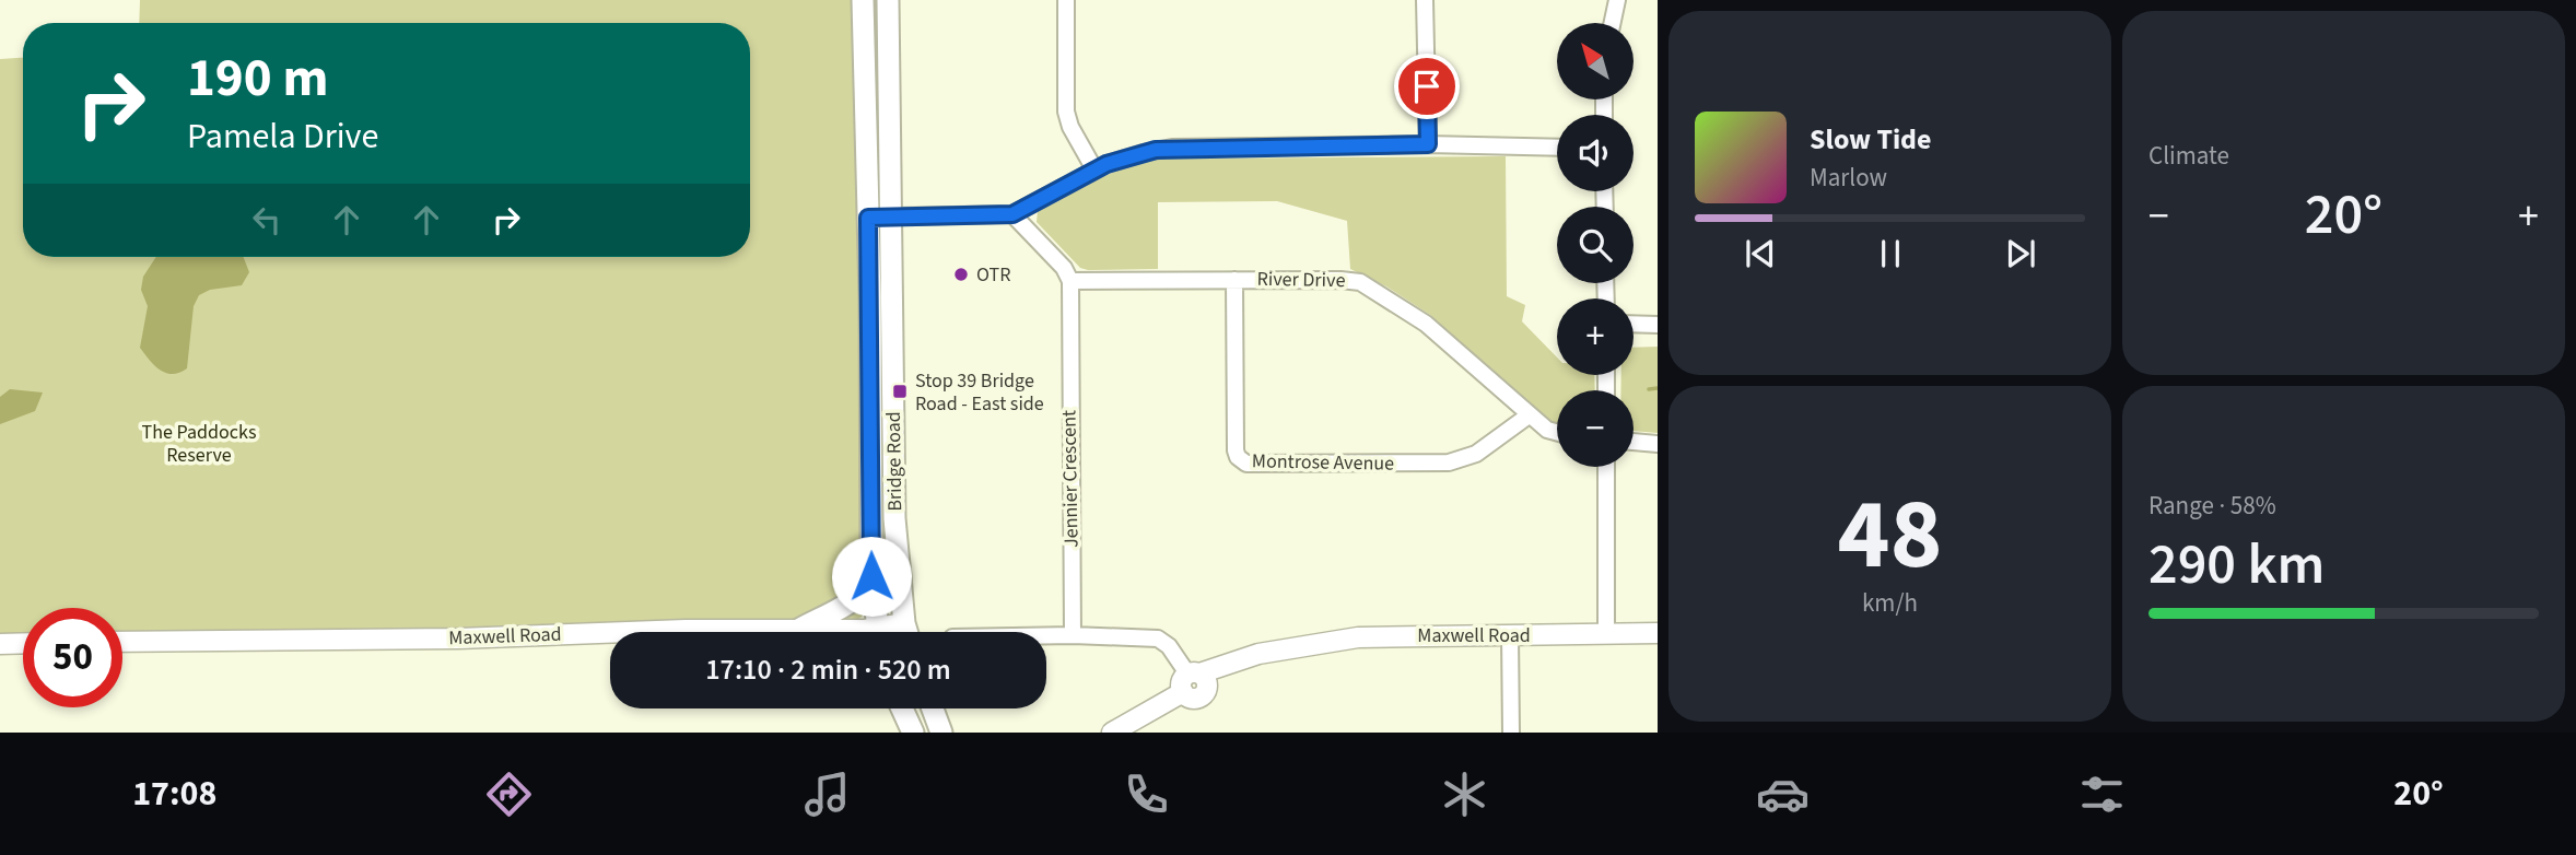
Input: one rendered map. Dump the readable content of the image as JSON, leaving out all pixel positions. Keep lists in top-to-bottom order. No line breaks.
{"streets":{"main road":["Bridge Road"],"street":["River Drive","Montrose Avenue","Jennier Crescent","Maxwell Road"]},"crossings":[["River Drive","Montrose Avenue"],["River Drive","Jennier Crescent"],["Bridge Road","Maxwell Road"]],"parks":["The Paddocks Reserve"],"places":{"other":["OTR"],"transit":["Stop 39 Bridge Road - East side"]},"north":"top left","page":{"tile":["Climate",["48","km/h"],["Range · 58%","290 km"]],"map_buttons":["+","−"],"turn":["190 m","Pamela Drive"],"song":["Slow Tide","Marlow"],"heat":["−","20°","+"],"limit":"50","trip":"17:10 · 2 min · 520 m","tabs":["17:08","20°"]}}
